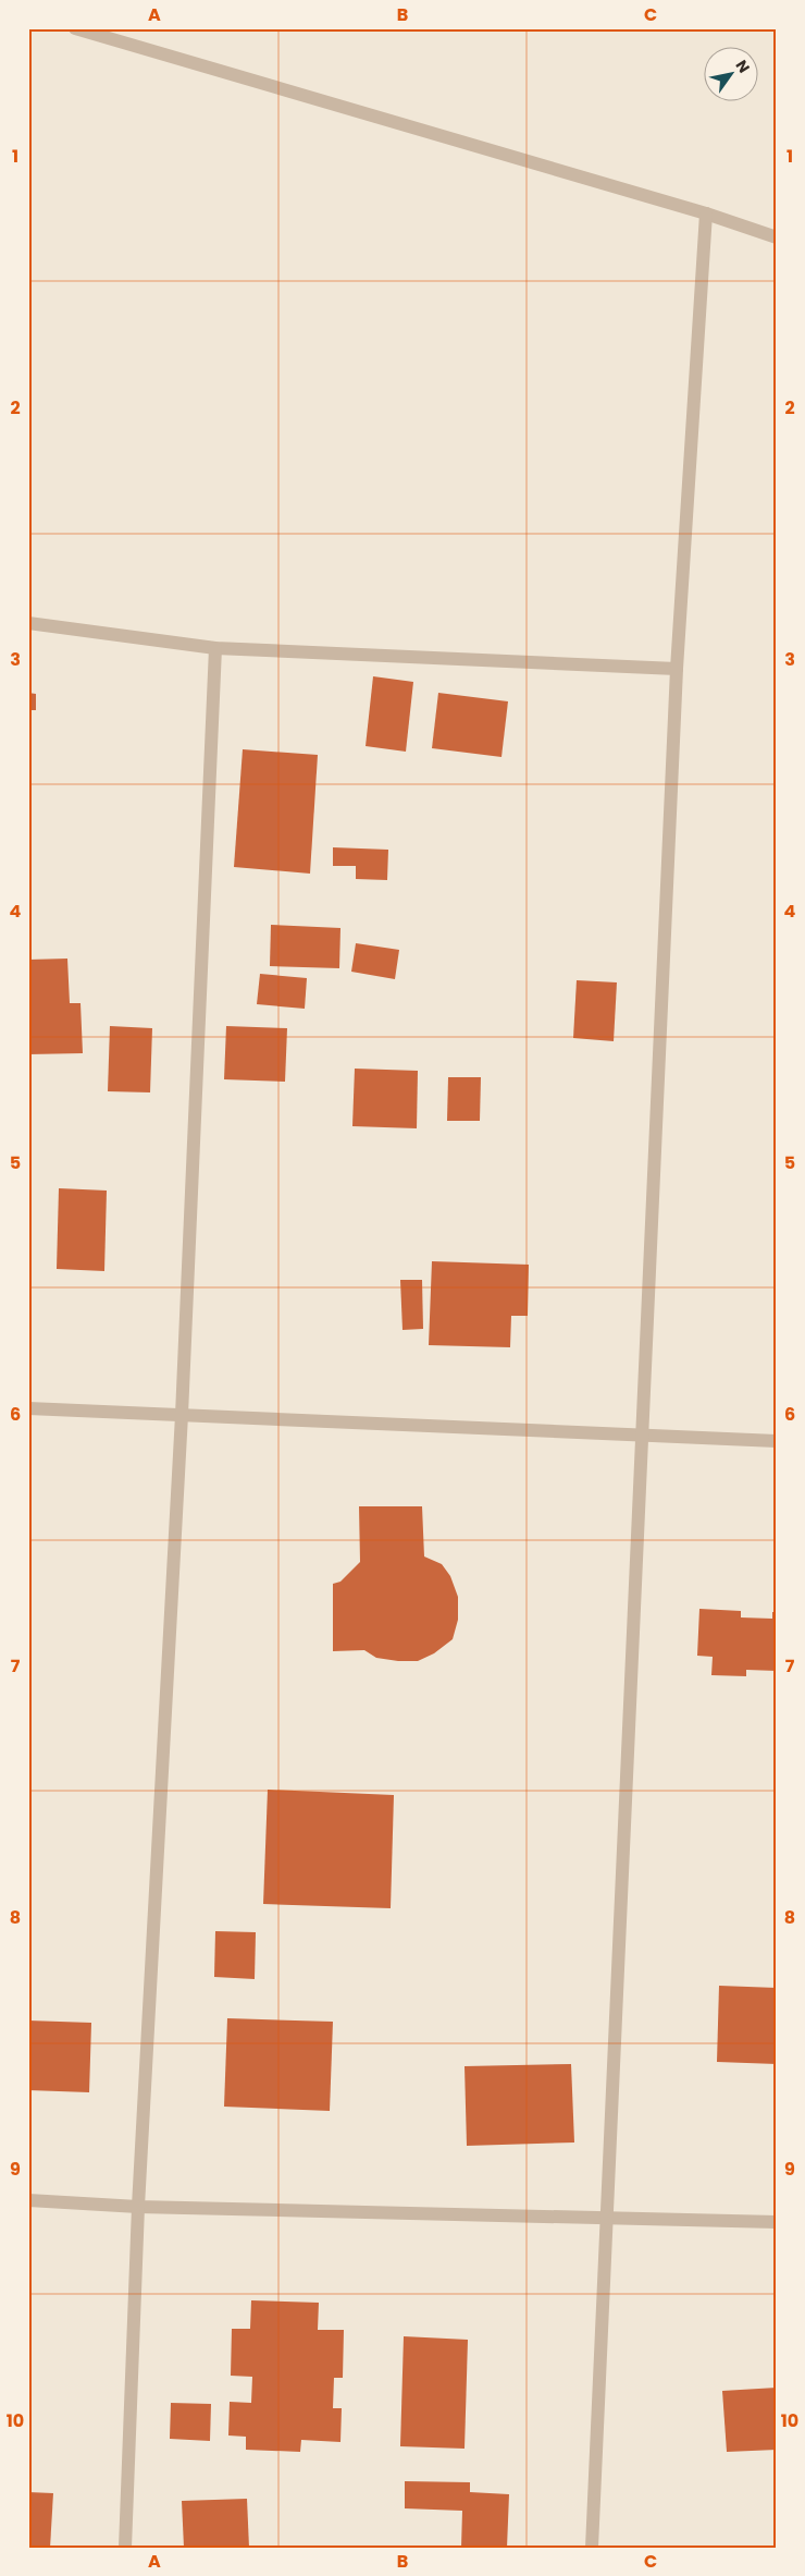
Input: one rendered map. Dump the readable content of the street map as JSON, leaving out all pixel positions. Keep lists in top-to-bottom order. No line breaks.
{"north":"top right","grid":{"columns":["A","B","C"],"rows":["1","2","3","4","5","6","7","8","9","10"]}}
